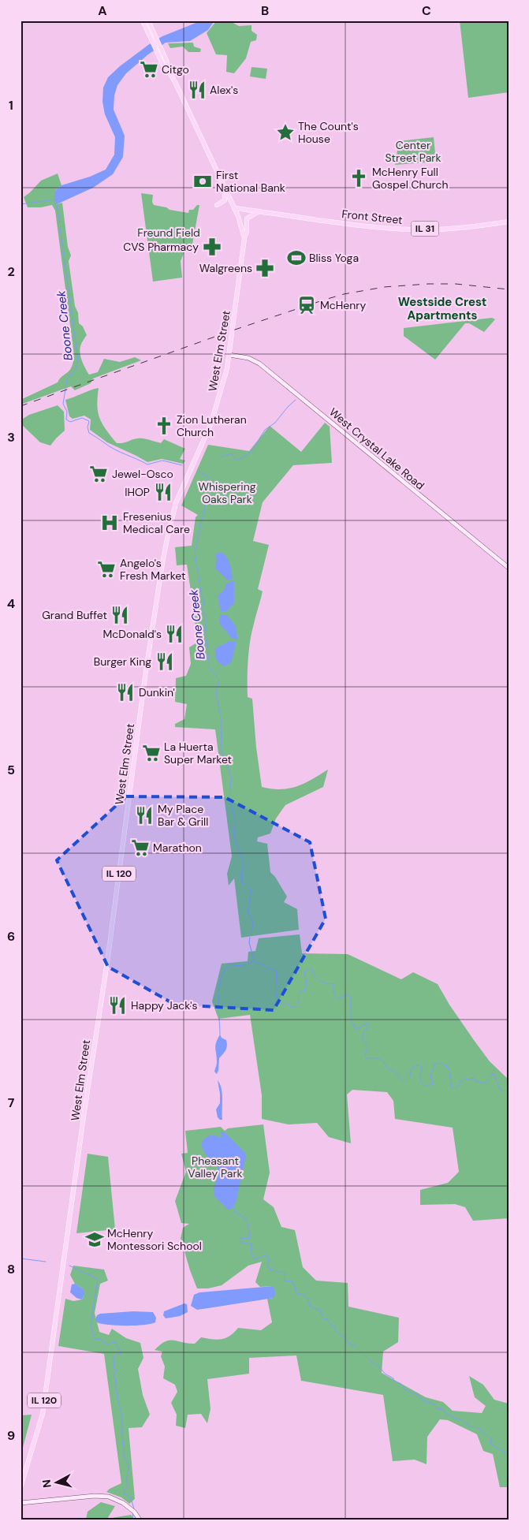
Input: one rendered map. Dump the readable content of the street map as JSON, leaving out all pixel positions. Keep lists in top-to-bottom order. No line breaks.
{"streets":{"main road":["Front Street","IL 31","West Elm Street","IL 120"],"street":["West Crystal Lake Road"]},"crossings":[["Front Street","West Elm Street"],["West Elm Street","West Crystal Lake Road"]],"districts":["Westside Crest Apartments"],"water":["Boone Creek"],"parks":["Center Street Park","Freund Field","Whispering Oaks Park","Pheasant Valley Park"],"places":{"supermarket":["Citgo","Jewel-Osco","Angelo's Fresh Market","La Huerta Super Market","Marathon"],"restaurant":["Alex's","IHOP","Grand Buffet","McDonald's","Burger King","Dunkin'","My Place Bar & Grill","Happy Jack's"],"place":["The Count's House"],"church":["McHenry Full Gospel Church","Zion Lutheran Church"],"bank":["First National Bank"],"pharmacy":["CVS Pharmacy","Walgreens"],"sports":["Bliss Yoga"],"station":["McHenry"],"hospital":["Fresenius Medical Care"],"school or university":["McHenry Montessori School"]},"north":"left","grid":{"columns":["A","B","C"],"rows":["1","2","3","4","5","6","7","8","9"]}}
